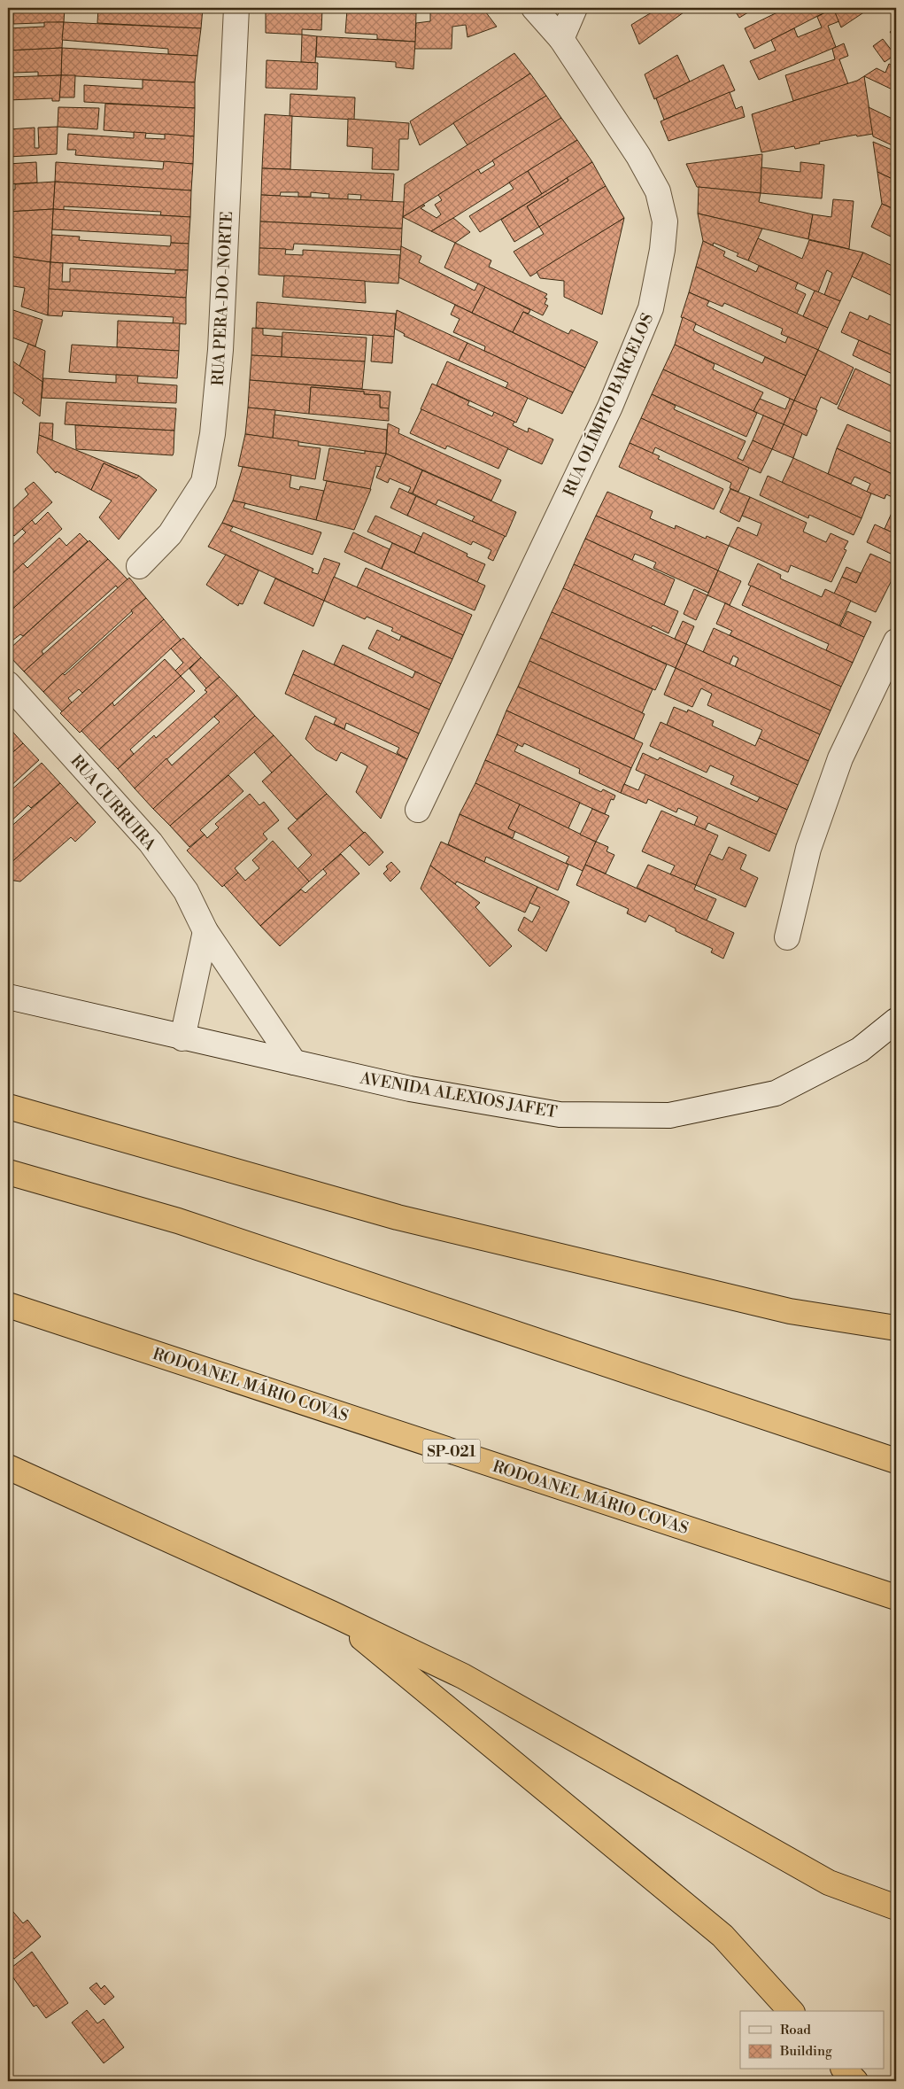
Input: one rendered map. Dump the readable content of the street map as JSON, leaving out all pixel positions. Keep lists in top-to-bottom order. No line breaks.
{"streets":{"highway":["RODOANEL MÁRIO COVAS","SP-021"],"street":["RUA PERA-DO-NORTE","RUA OLÍMPIO BARCELOS","RUA CURRUIRA","AVENIDA ALEXIOS JAFET"]},"crossings":[["RUA CURRUIRA","AVENIDA ALEXIOS JAFET"]],"legend":["Road","Building"]}
